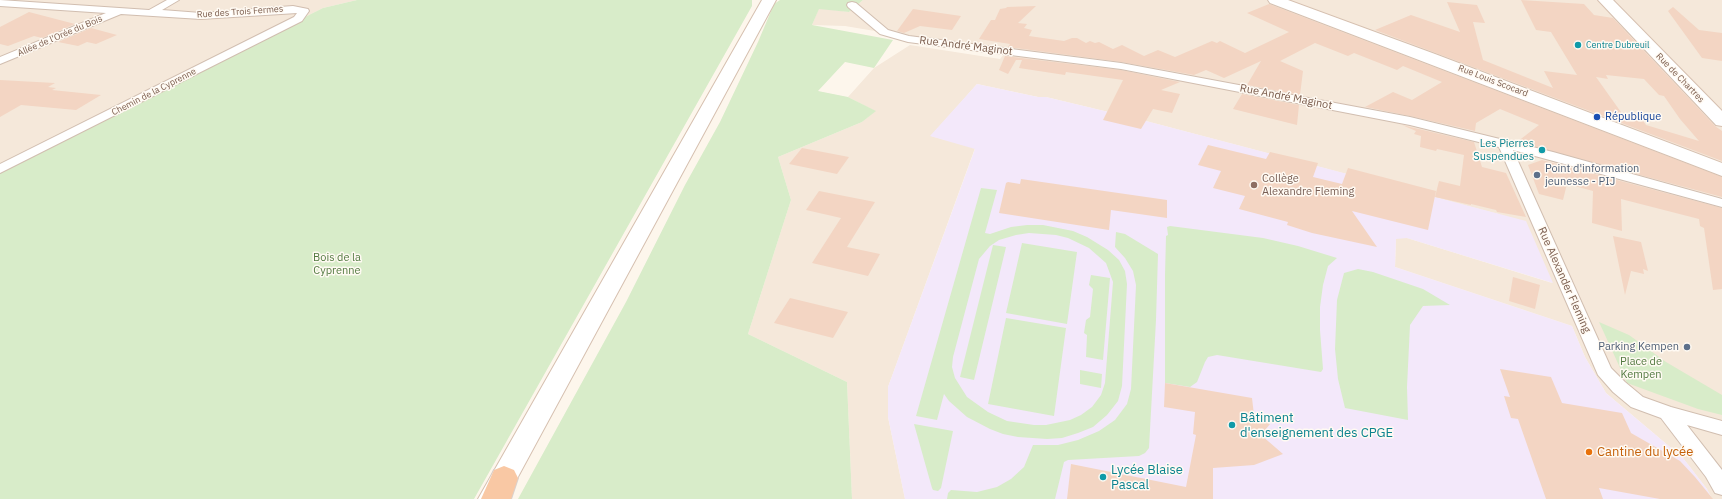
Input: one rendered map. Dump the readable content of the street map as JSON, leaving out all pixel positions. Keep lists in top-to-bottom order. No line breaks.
{"streets":{"main road":["Rue de Chartres","Rue Louis Scocard"],"street":["Rue des Trois Fermes","Allée de l'Orée du Bois","Rue André Maginot","Chemin de la Cyprenne","Rue Alexander Fleming"]},"crossings":[["Rue des Trois Fermes","Allée de l'Orée du Bois"],["Rue des Trois Fermes","Chemin de la Cyprenne"],["Rue André Maginot","Rue Alexander Fleming"]],"parks":["Bois de la Cyprenne","Place de Kempen"],"places":["Centre Dubreuil","République","Les Pierres Suspendues","Point d'information jeunesse - PIJ","Collège Alexandre Fleming","Parking Kempen","Bâtiment d'enseignement des CPGE","Cantine du lycée","Lycée Blaise Pascal"]}
